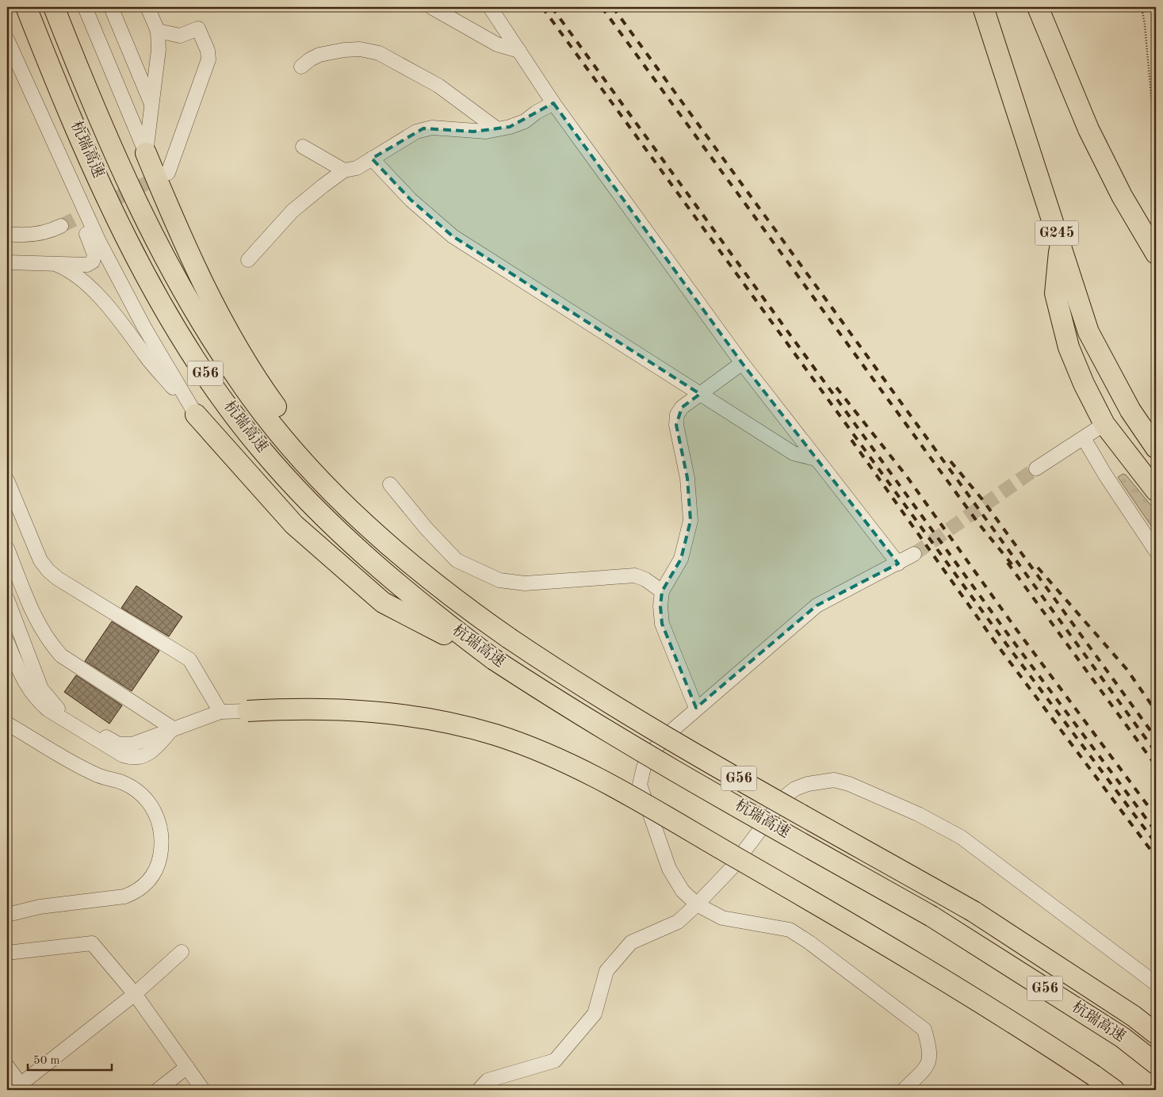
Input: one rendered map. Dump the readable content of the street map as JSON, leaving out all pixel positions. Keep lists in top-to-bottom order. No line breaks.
{"streets":{"highway":["杭瑞高速","G245","G56"]},"scale_bar":"50 m"}
